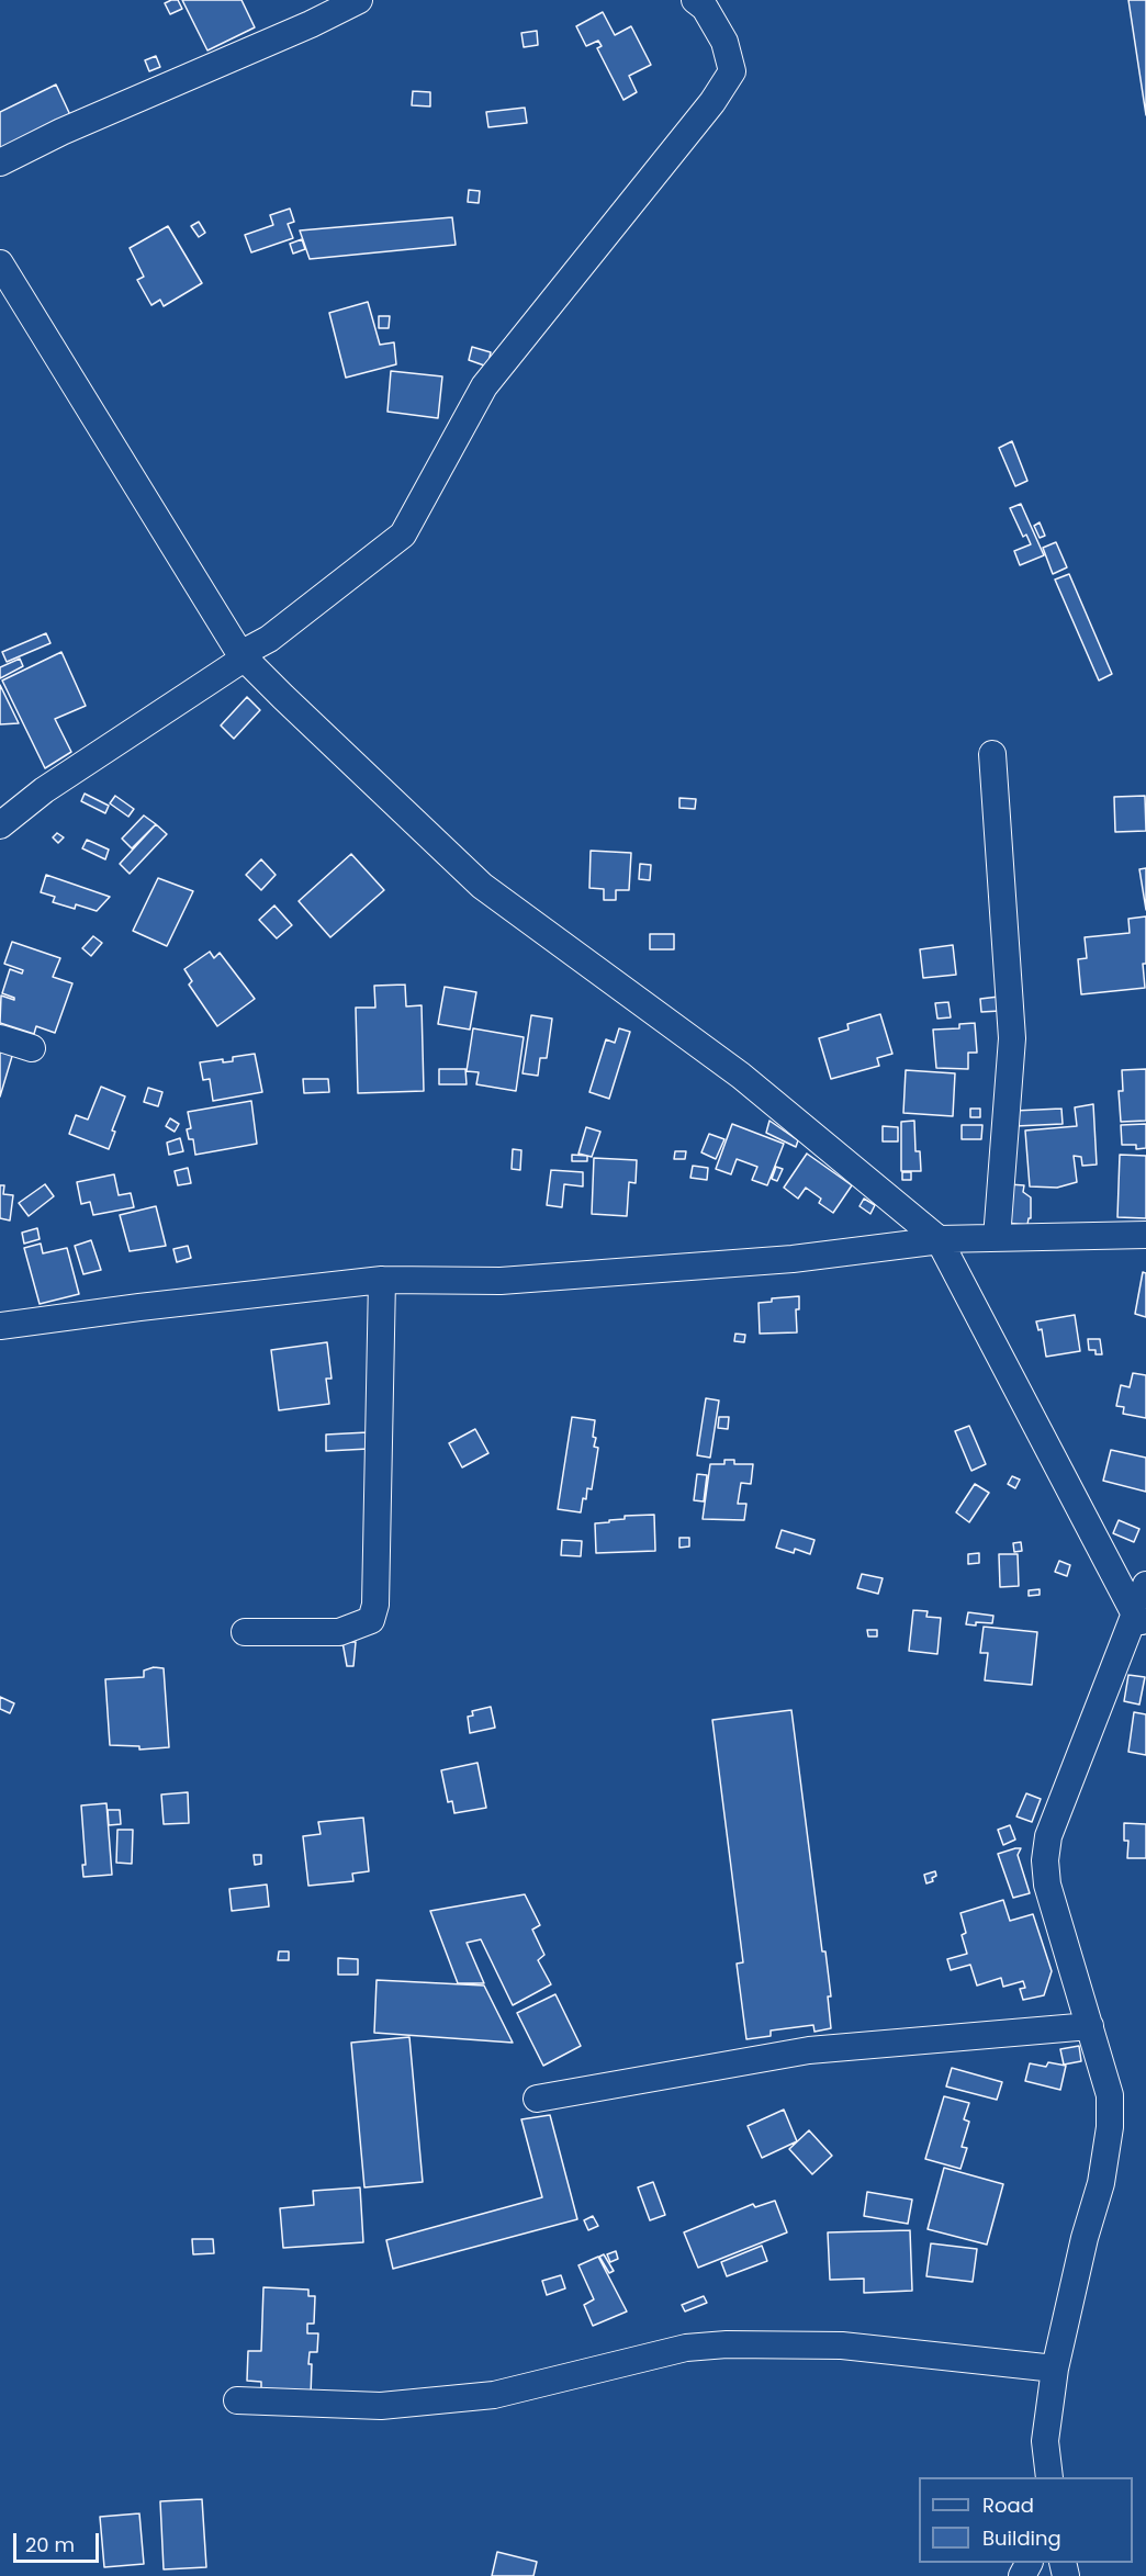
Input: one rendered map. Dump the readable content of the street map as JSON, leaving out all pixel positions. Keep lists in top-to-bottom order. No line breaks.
{"legend":["Road","Building"],"scale_bar":"20 m"}
